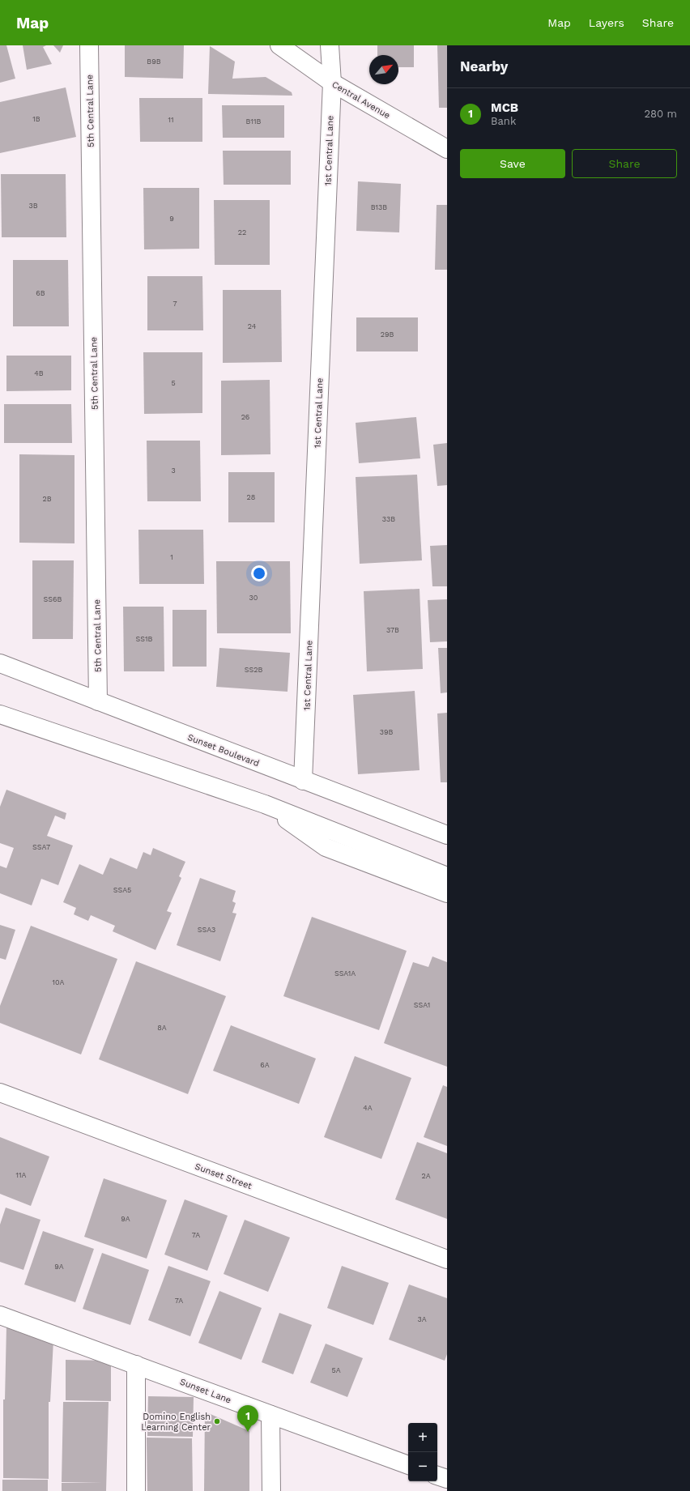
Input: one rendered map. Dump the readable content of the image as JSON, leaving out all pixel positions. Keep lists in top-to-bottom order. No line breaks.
{"streets":{"street":["Central Avenue","5th Central Lane","1st Central Lane","Sunset Boulevard","Sunset Street","Sunset Lane"]},"crossings":[["Central Avenue","1st Central Lane"],["5th Central Lane","Sunset Boulevard"],["1st Central Lane","Sunset Boulevard"]],"places":["Domino English Learning Center"],"house_numbers":["B9B","1B","11","B11B","3B","B13B","9","22","6B","7","24","29B","4B","5","26","3","28","2B","33B","1","30","SS6B","37B","SS1B","SS2B","39B","SSA7","SSA5","SSA3","SSA1A","10A","SSA1","8A","6A","4A","11A","2A","9A","7A","9A","7A","3A","5A"],"north":"top right","page":{"header":"Map","nav":["Map","Layers","Share"],"heading":"Nearby","list":[{"mark":"1","name":"MCB","note":"Bank","value":"280 m"}],"buttons":["Save","Share"],"pins":"1","map_buttons":["+","−"]}}
